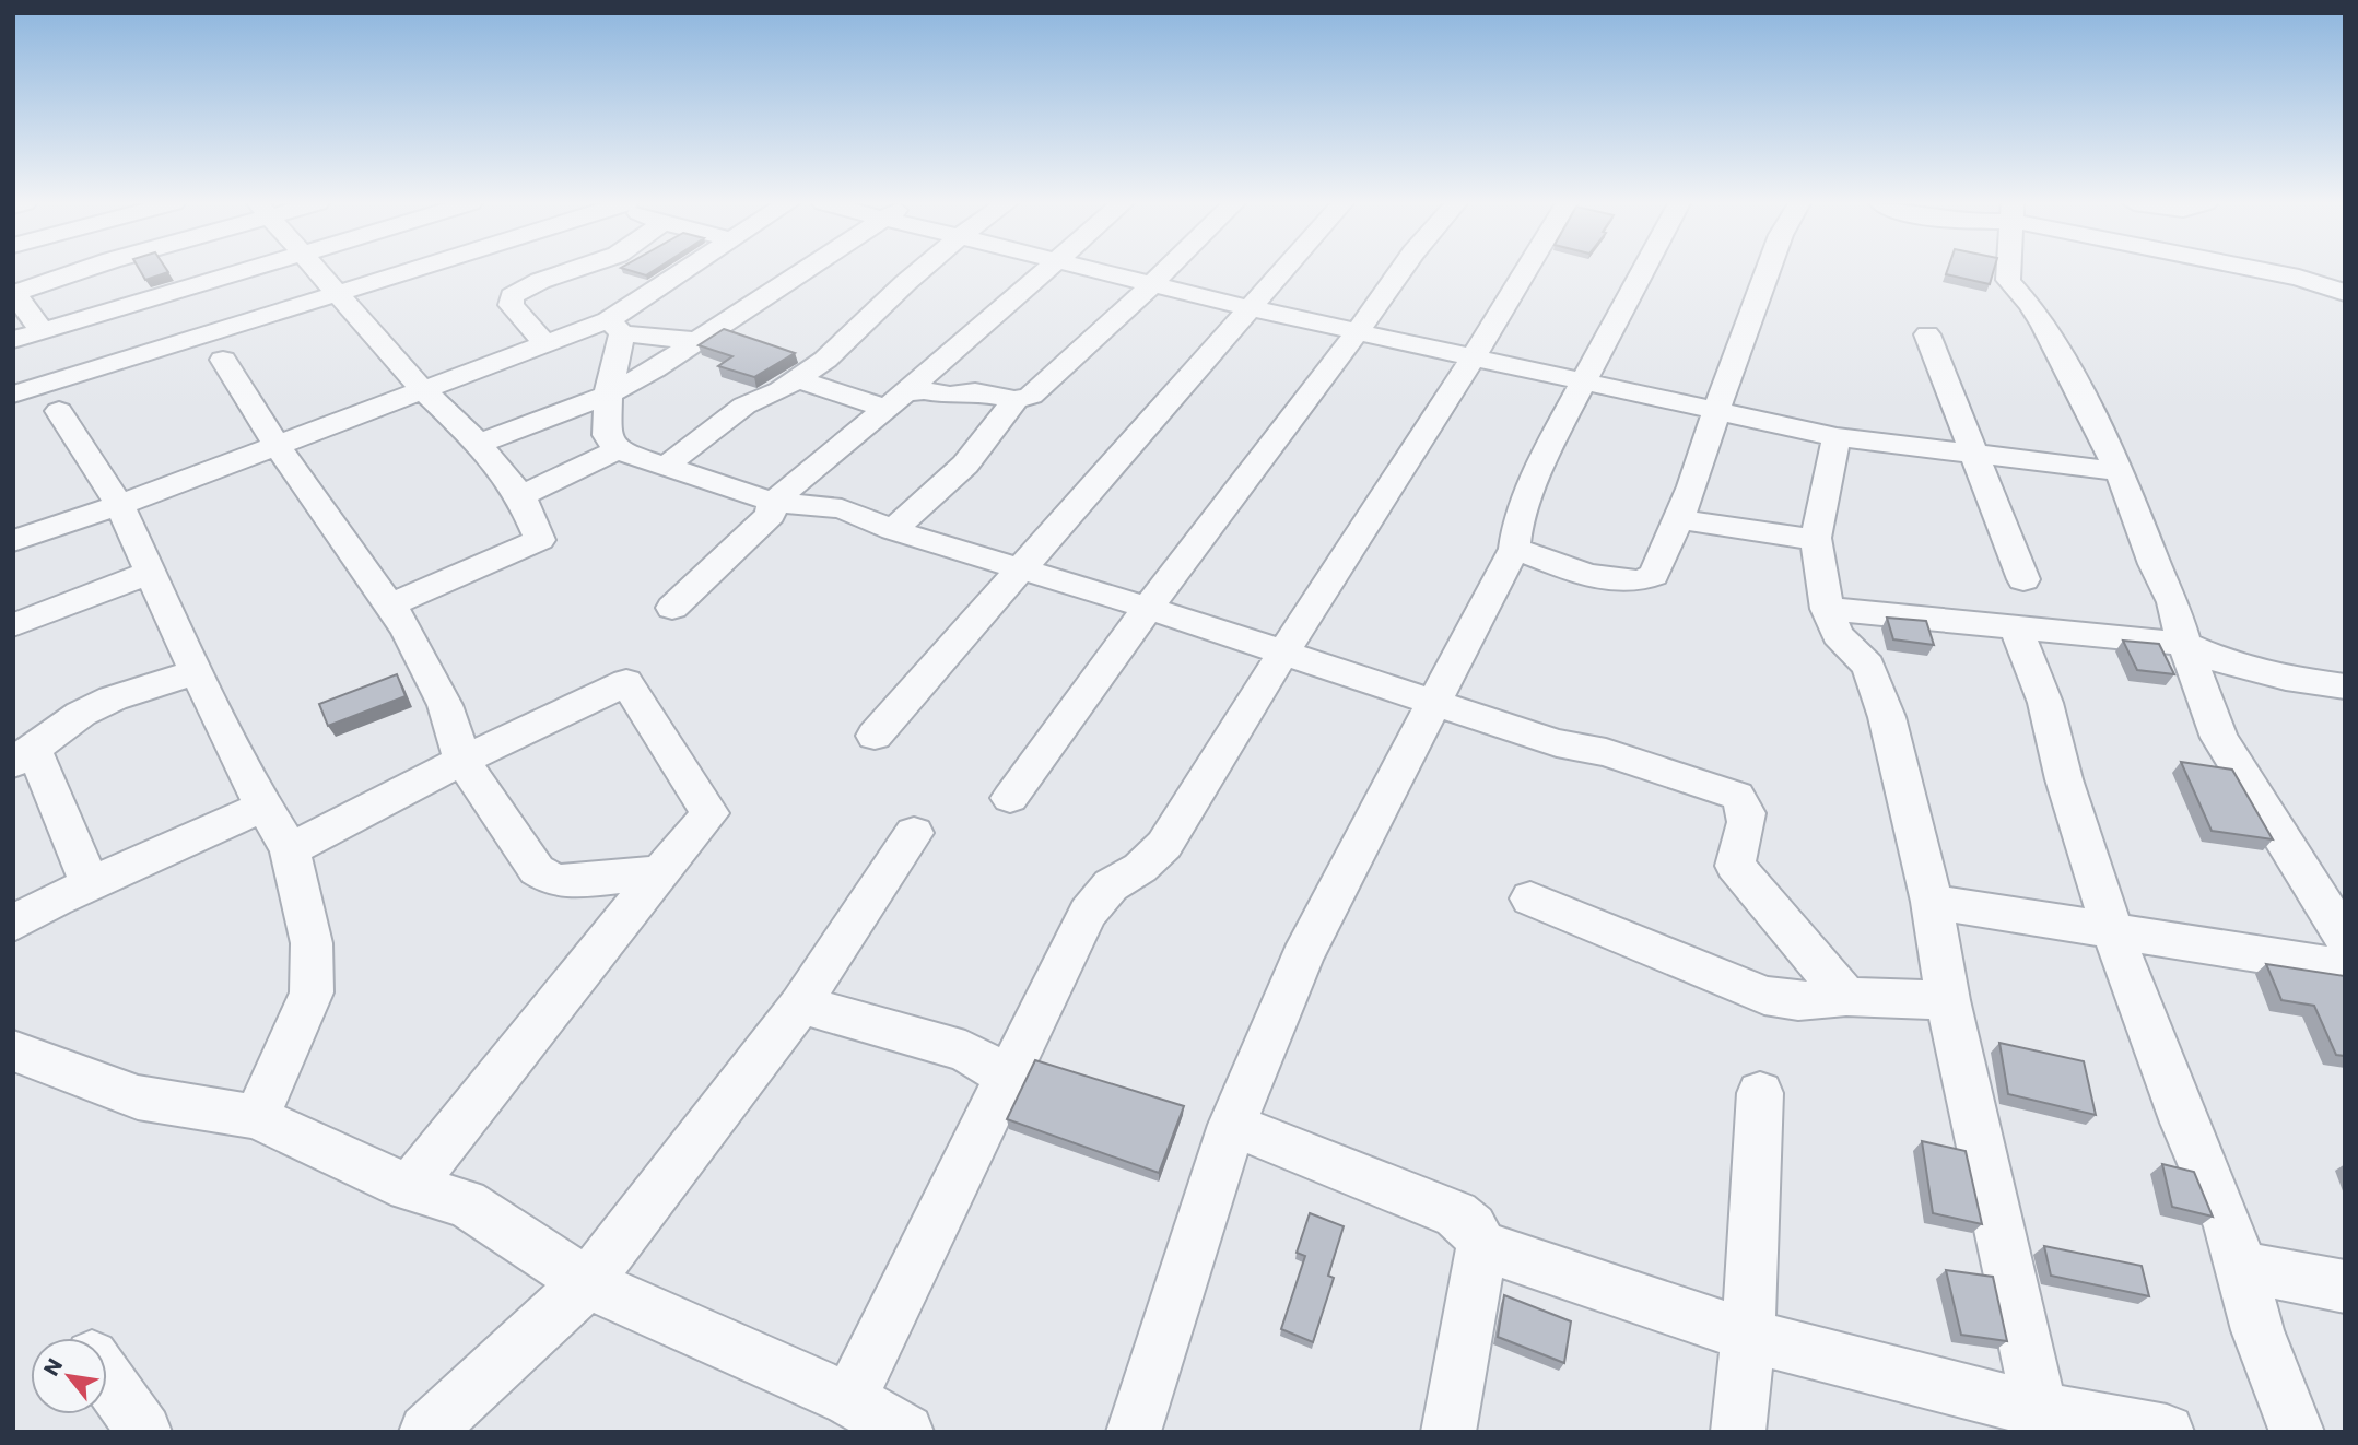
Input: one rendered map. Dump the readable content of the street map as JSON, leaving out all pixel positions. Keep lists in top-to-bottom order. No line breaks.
{"north":"top left"}
